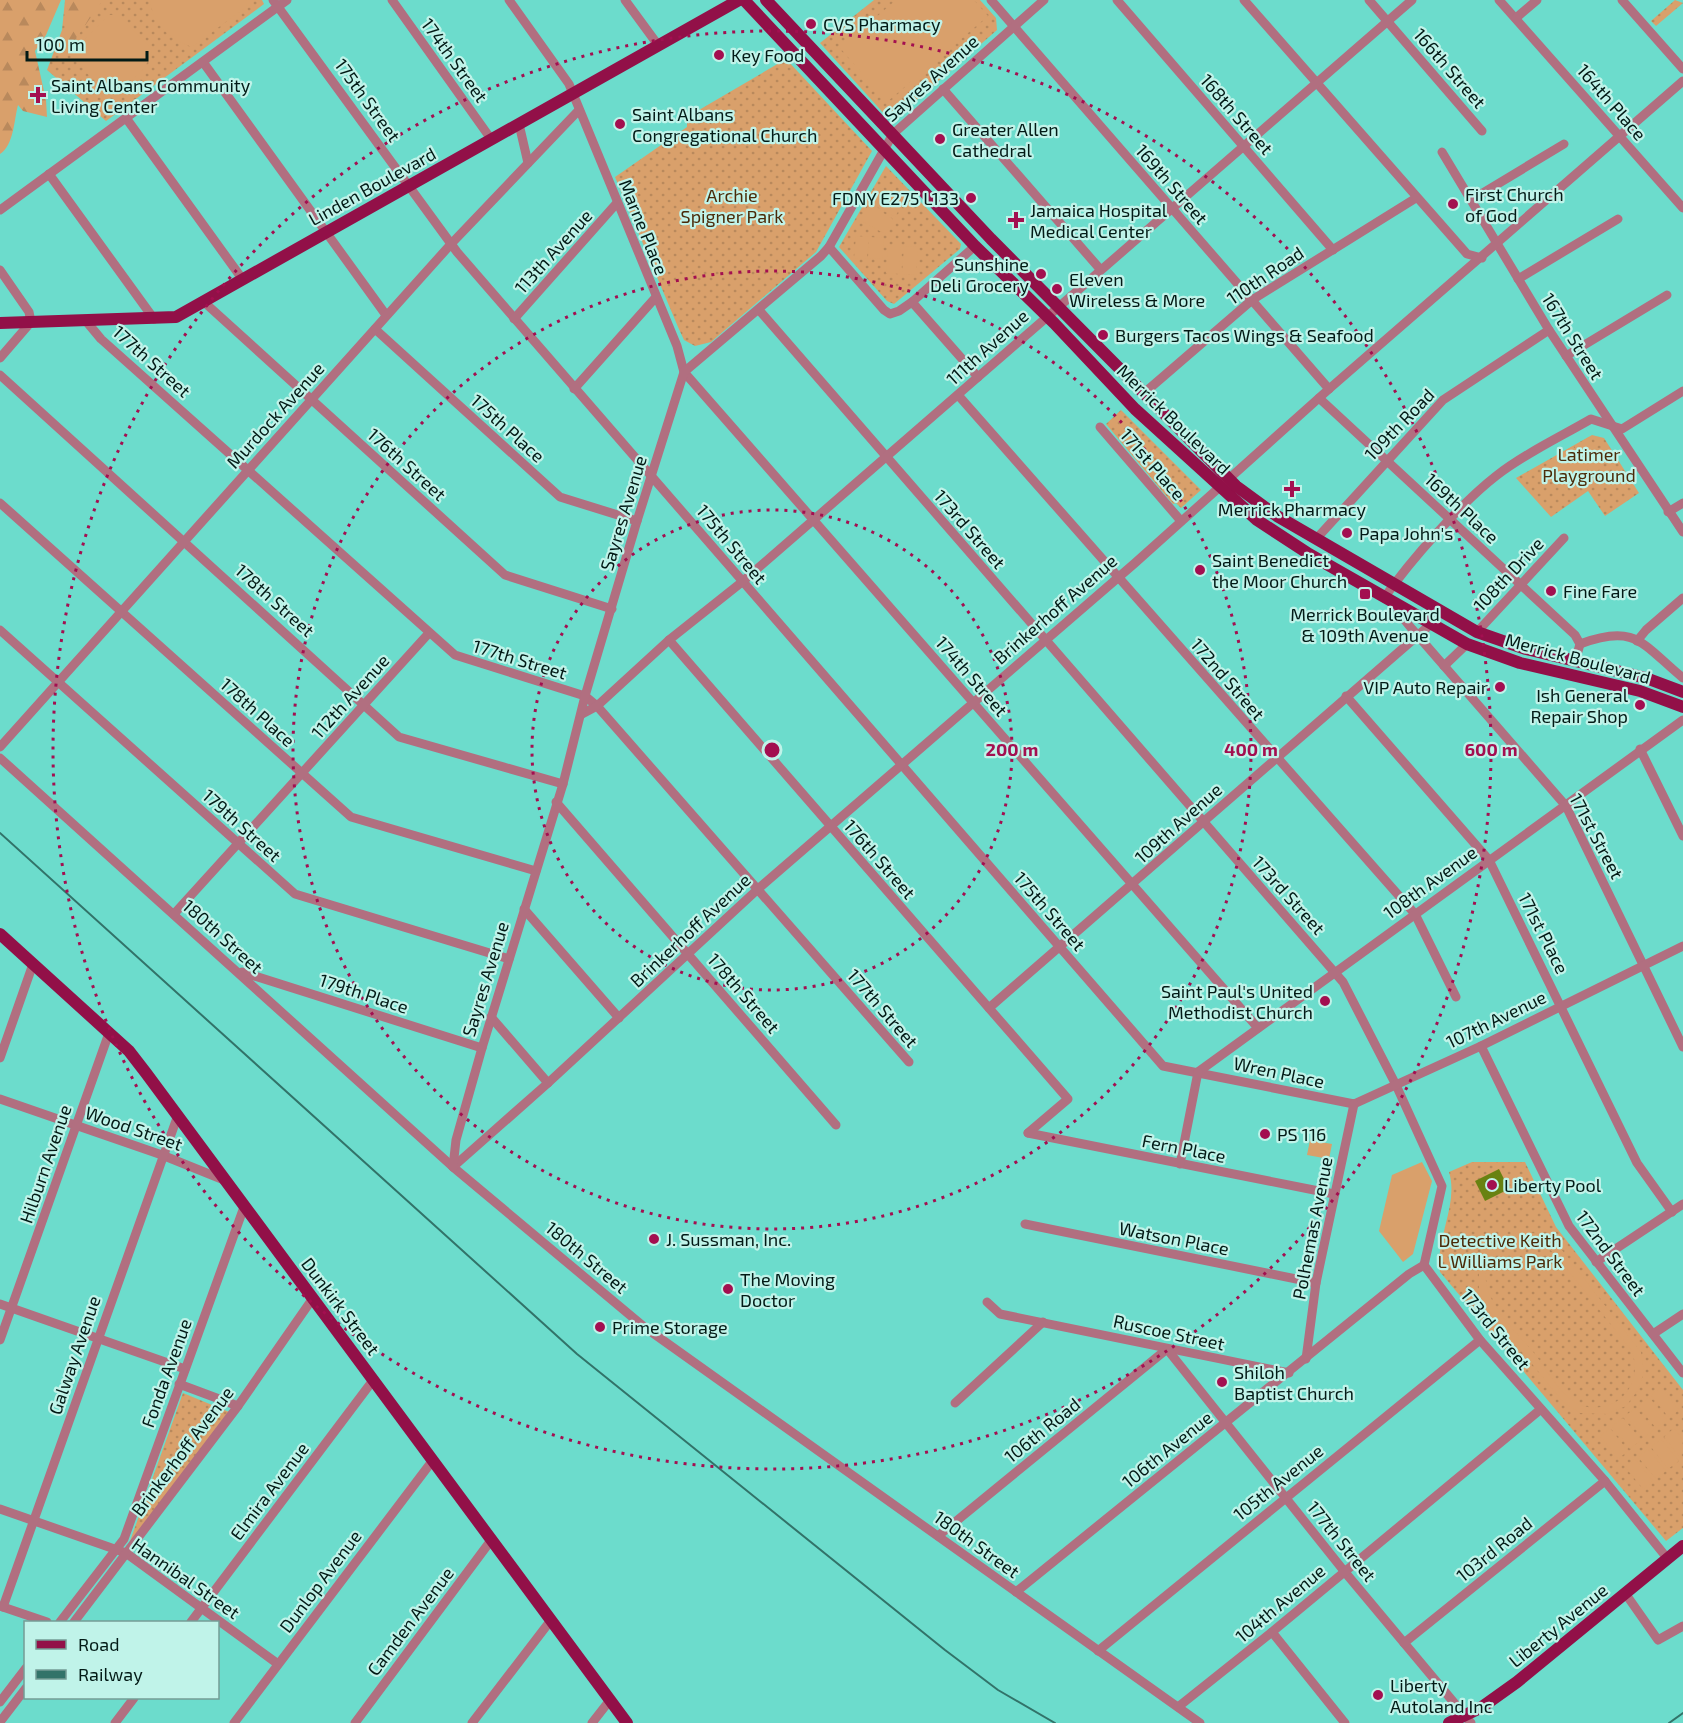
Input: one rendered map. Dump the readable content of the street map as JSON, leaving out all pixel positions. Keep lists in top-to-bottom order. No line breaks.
{"streets":{"main road":["Linden Boulevard","Merrick Boulevard","Dunkirk Street","Liberty Avenue"],"street":["174th Street","166th Street","Sayres Avenue","175th Street","164th Place","168th Street","169th Street","Marne Place","113th Avenue","110th Road","167th Street","111th Avenue","177th Street","Murdock Avenue","109th Road","175th Place","176th Street","171st Place","169th Place","173rd Street","108th Drive","178th Street","Brinkerhoff Avenue","172nd Street","112th Avenue","178th Place","109th Avenue","179th Street","171st Street","108th Avenue","180th Street","179th Place","107th Avenue","Wren Place","Wood Street","Fern Place","Hilburn Avenue","Polhemas Avenue","Watson Place","Ruscoe Street","Galway Avenue","Fonda Avenue","106th Road","106th Avenue","105th Avenue","Elmira Avenue","103rd Road","Hannibal Street","Dunlop Avenue","104th Avenue","Camden Avenue"]},"crossings":[["174th Street","Sayres Avenue"],["174th Street","Linden Boulevard"],["174th Street","Marne Place"],["174th Street","111th Avenue"],["174th Street","Brinkerhoff Avenue"],["174th Street","109th Avenue"],["174th Street","108th Avenue"],["166th Street","111th Avenue"],["Sayres Avenue","175th Street"],["Sayres Avenue","169th Street"],["Sayres Avenue","Marne Place"],["Sayres Avenue","111th Avenue"],["Sayres Avenue","177th Street"],["Sayres Avenue","Merrick Boulevard"],["Sayres Avenue","175th Place"],["Sayres Avenue","176th Street"],["Sayres Avenue","173rd Street"],["Sayres Avenue","178th Street"],["Sayres Avenue","Brinkerhoff Avenue"],["Sayres Avenue","178th Place"],["Sayres Avenue","179th Street"],["Sayres Avenue","180th Street"],["Sayres Avenue","179th Place"],["175th Street","Linden Boulevard"],["175th Street","113th Avenue"],["175th Street","111th Avenue"],["175th Street","Murdock Avenue"],["175th Street","Brinkerhoff Avenue"],["175th Street","109th Avenue"],["175th Street","108th Avenue"],["175th Street","Wren Place"],["164th Place","Brinkerhoff Avenue"],["168th Street","110th Road"],["168th Street","111th Avenue"],["169th Street","110th Road"],["169th Street","111th Avenue"],["169th Street","Brinkerhoff Avenue"],["Linden Boulevard","Marne Place"],["Linden Boulevard","177th Street"],["Linden Boulevard","176th Street"],["Marne Place","113th Avenue"],["Marne Place","Murdock Avenue"],["110th Road","Merrick Boulevard"],["167th Street","109th Road"],["167th Street","Brinkerhoff Avenue"],["111th Avenue","177th Street"],["111th Avenue","Merrick Boulevard"],["111th Avenue","176th Street"],["111th Avenue","173rd Street"],["111th Avenue","172nd Street"],["177th Street","Murdock Avenue"],["177th Street","Brinkerhoff Avenue"],["177th Street","112th Avenue"],["177th Street","Ruscoe Street"],["177th Street","106th Road"],["177th Street","106th Avenue"],["177th Street","105th Avenue"],["177th Street","103rd Road"],["177th Street","104th Avenue"],["177th Street","Liberty Avenue"],["Murdock Avenue","175th Place"],["Murdock Avenue","176th Street"],["Murdock Avenue","178th Street"],["Murdock Avenue","178th Place"],["Murdock Avenue","179th Street"],["Merrick Boulevard","109th Road"],["Merrick Boulevard","108th Drive"],["Merrick Boulevard","Brinkerhoff Avenue"],["Merrick Boulevard","109th Avenue"],["Merrick Boulevard","171st Street"],["109th Road","169th Place"],["176th Street","Brinkerhoff Avenue"],["176th Street","109th Avenue"],["176th Street","Fern Place"],["171st Place","Brinkerhoff Avenue"],["171st Place","109th Avenue"],["171st Place","108th Avenue"],["171st Place","107th Avenue"],["169th Place","108th Drive"],["169th Place","Brinkerhoff Avenue"],["173rd Street","Brinkerhoff Avenue"],["173rd Street","109th Avenue"],["173rd Street","108th Avenue"],["173rd Street","107th Avenue"],["173rd Street","106th Avenue"],["173rd Street","105th Avenue"],["173rd Street","103rd Road"],["173rd Street","104th Avenue"],["173rd Street","Liberty Avenue"],["178th Street","Brinkerhoff Avenue"],["178th Street","112th Avenue"],["Brinkerhoff Avenue","172nd Street"],["Brinkerhoff Avenue","180th Street"],["Brinkerhoff Avenue","Dunkirk Street"],["Brinkerhoff Avenue","Hannibal Street"],["172nd Street","109th Avenue"],["172nd Street","108th Avenue"],["172nd Street","107th Avenue"],["112th Avenue","178th Place"],["112th Avenue","179th Street"],["112th Avenue","180th Street"],["109th Avenue","171st Street"],["171st Street","108th Avenue"],["171st Street","107th Avenue"],["108th Avenue","Wren Place"],["180th Street","179th Place"],["180th Street","106th Road"],["180th Street","106th Avenue"],["180th Street","105th Avenue"],["180th Street","104th Avenue"],["107th Avenue","Wren Place"],["107th Avenue","Polhemas Avenue"],["Wren Place","Polhemas Avenue"],["Wood Street","Hilburn Avenue"],["Wood Street","Dunkirk Street"],["Wood Street","Galway Avenue"],["Fern Place","Polhemas Avenue"],["Hilburn Avenue","Dunkirk Street"],["Polhemas Avenue","Watson Place"],["Polhemas Avenue","106th Avenue"],["Dunkirk Street","Galway Avenue"],["Dunkirk Street","Fonda Avenue"],["Dunkirk Street","Elmira Avenue"],["Dunkirk Street","Dunlop Avenue"],["Dunkirk Street","Camden Avenue"],["Ruscoe Street","106th Road"],["Ruscoe Street","106th Avenue"],["Galway Avenue","Hannibal Street"],["Fonda Avenue","Hannibal Street"],["Elmira Avenue","Hannibal Street"],["Hannibal Street","Dunlop Avenue"]],"parks":["Archie Spigner Park","Latimer Playground","Detective Keith L Williams Park"],"places":{"other":["CVS Pharmacy","Key Food","Saint Albans Congregational Church","Greater Allen Cathedral","FDNY E275 L133","First Church of God","Sunshine Deli Grocery","Eleven Wireless & More","Burgers Tacos Wings & Seafood","Papa John's","Saint Benedict the Moor Church","Fine Fare","VIP Auto Repair","Ish General Repair Shop","Saint Paul's United Methodist Church","PS 116","Liberty Pool","J. Sussman, Inc.","The Moving Doctor","Prime Storage","Shiloh Baptist Church","Liberty Autoland Inc"],"health":["Saint Albans Community Living Center","Jamaica Hospital Medical Center","Merrick Pharmacy"],"transit":["Merrick Boulevard & 109th Avenue"]},"legend":["Road","Railway"],"scale_bar":"100 m","rings":["200 m","400 m","600 m"]}
